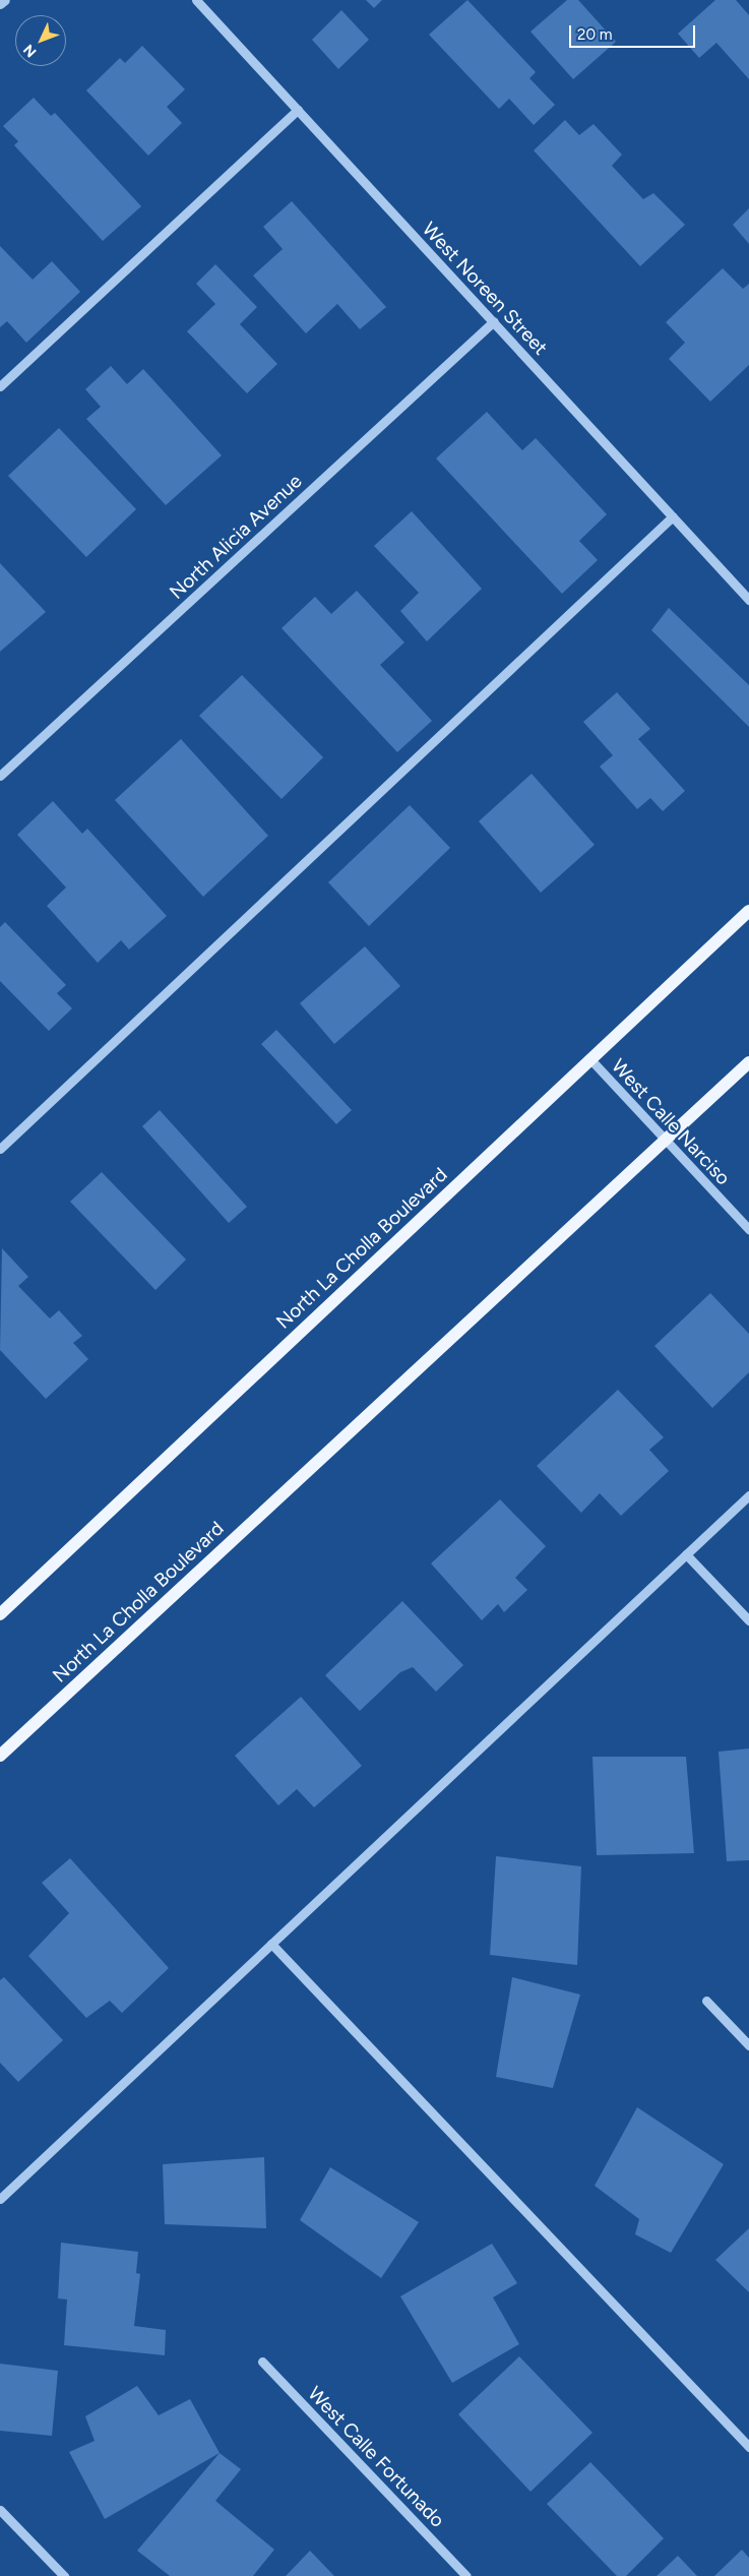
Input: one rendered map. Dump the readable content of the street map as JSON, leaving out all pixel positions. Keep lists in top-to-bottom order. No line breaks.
{"streets":{"main road":["North La Cholla Boulevard"],"street":["West Noreen Street","North Alicia Avenue","West Calle Narciso","West Calle Fortunado"]},"crossings":[["West Noreen Street","North Alicia Avenue"],["West Calle Narciso","North La Cholla Boulevard"]],"scale_bar":"20 m","north":"bottom left"}
